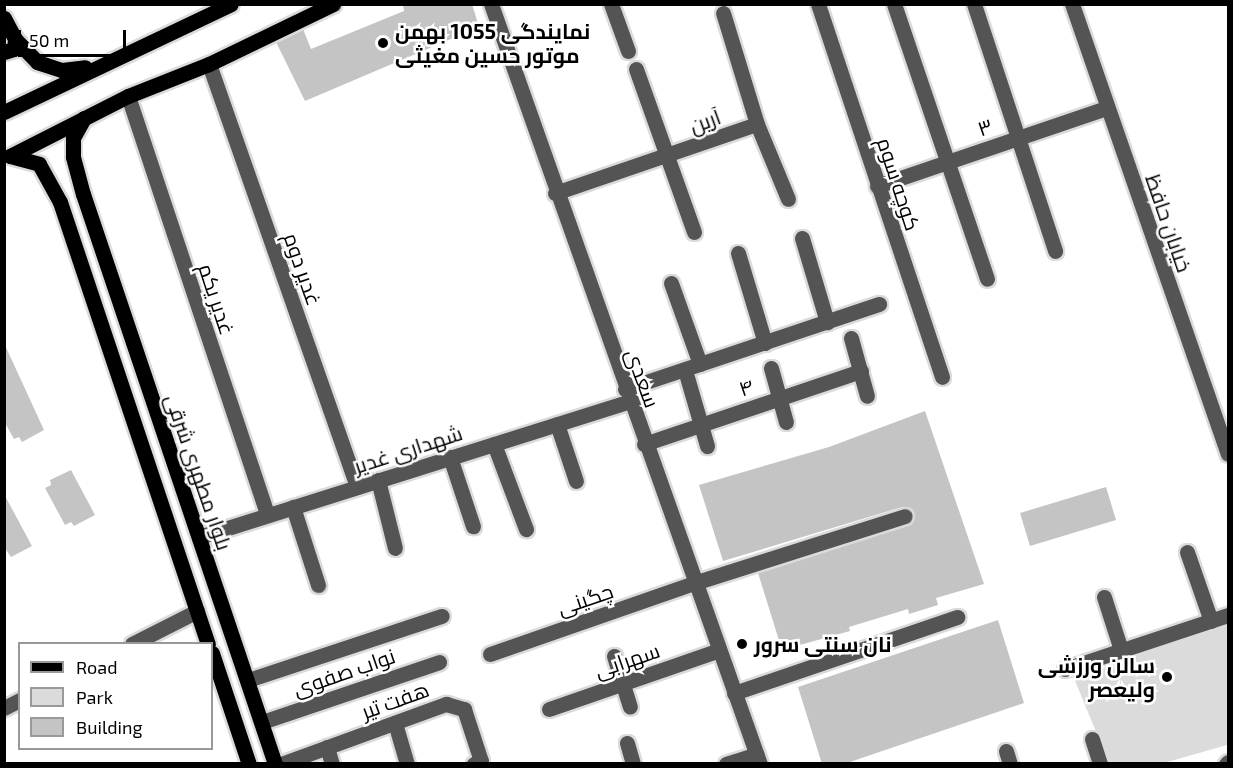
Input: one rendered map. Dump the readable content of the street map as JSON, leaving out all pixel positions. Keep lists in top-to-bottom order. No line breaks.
{"streets":{"main road":["بلوار مطهری شرقی"],"street":["آرین","۳","کوچه سوم","خیابان حافظ","غدیر دوم","غدیر یکم","سعدی","۴","شهداری غدیر","چگینی","سهرابی","نواب صفوی","هفت تیر"]},"crossings":[["آرین","سعدی"],["۳","کوچه سوم"],["۳","خیابان حافظ"],["غدیر دوم","شهداری غدیر"],["غدیر یکم","شهداری غدیر"],["سعدی","۴"],["سعدی","شهداری غدیر"],["سعدی","چگینی"],["سعدی","سهرابی"],["شهداری غدیر","بلوار مطهری شرقی"],["بلوار مطهری شرقی","نواب صفوی"]],"places":["نمایندگی 1055 بهمن موتور حسین مغیثی","نان سنتی سرور","سالن ورزشی ولیعصر"],"legend":["Road","Park","Building"],"scale_bar":"50 m"}
